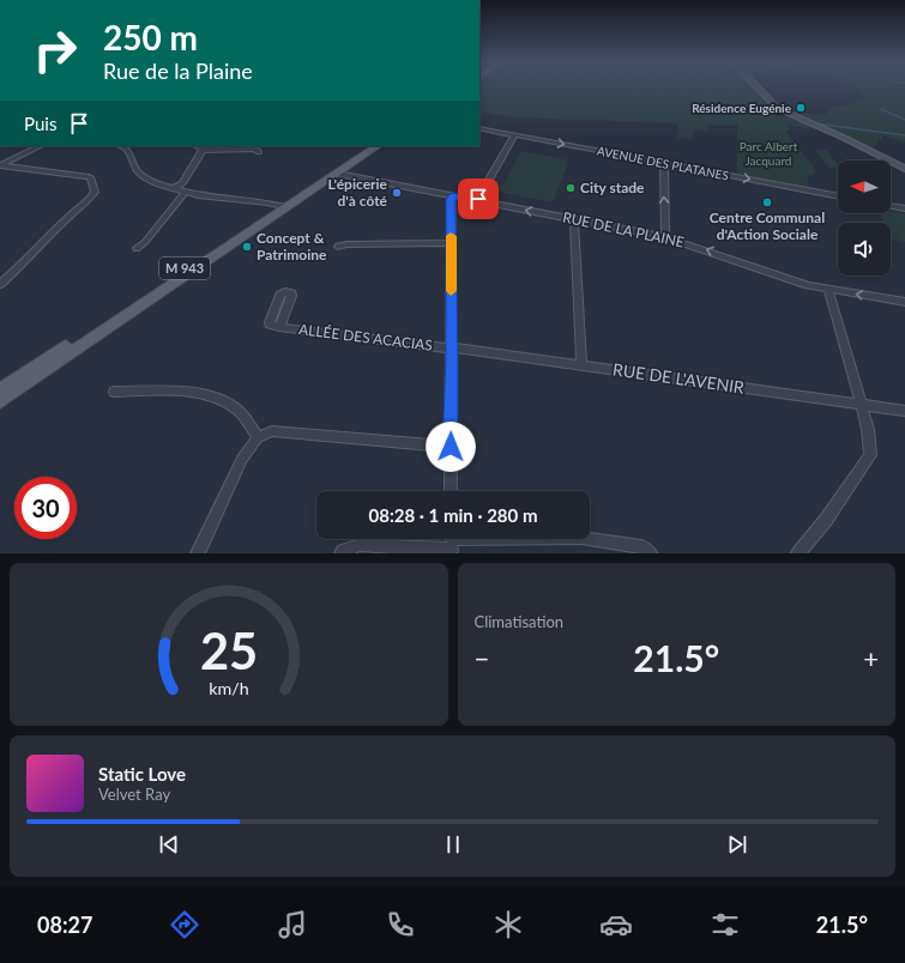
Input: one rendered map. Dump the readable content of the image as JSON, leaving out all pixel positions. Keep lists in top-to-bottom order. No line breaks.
{"streets":{"main road":["M 943"],"street":["AVENUE DES PLATANES","RUE DE LA PLAINE","ALLÉE DES ACACIAS","RUE DE L'AVENIR"]},"crossings":[["RUE DE LA PLAINE","M 943"],["ALLÉE DES ACACIAS","RUE DE L'AVENIR"]],"one_way":["AVENUE DES PLATANES","RUE DE LA PLAINE"],"parks":["Parc Albert Jacquard"],"places":["Résidence Eugénie","City stade","L'épicerie d'à côté","Centre Communal d'Action Sociale","Concept & Patrimoine"],"north":"left","page":{"turn":["250 m","Rue de la Plaine"],"then":"Puis","limit":"30","trip":"08:28 · 1 min · 280 m","tile":"Climatisation","heat":["−","21.5°","+"],"song":["Static Love","Velvet Ray"],"tabs":["08:27","21.5°"],"gauge":["25","km/h"]}}
